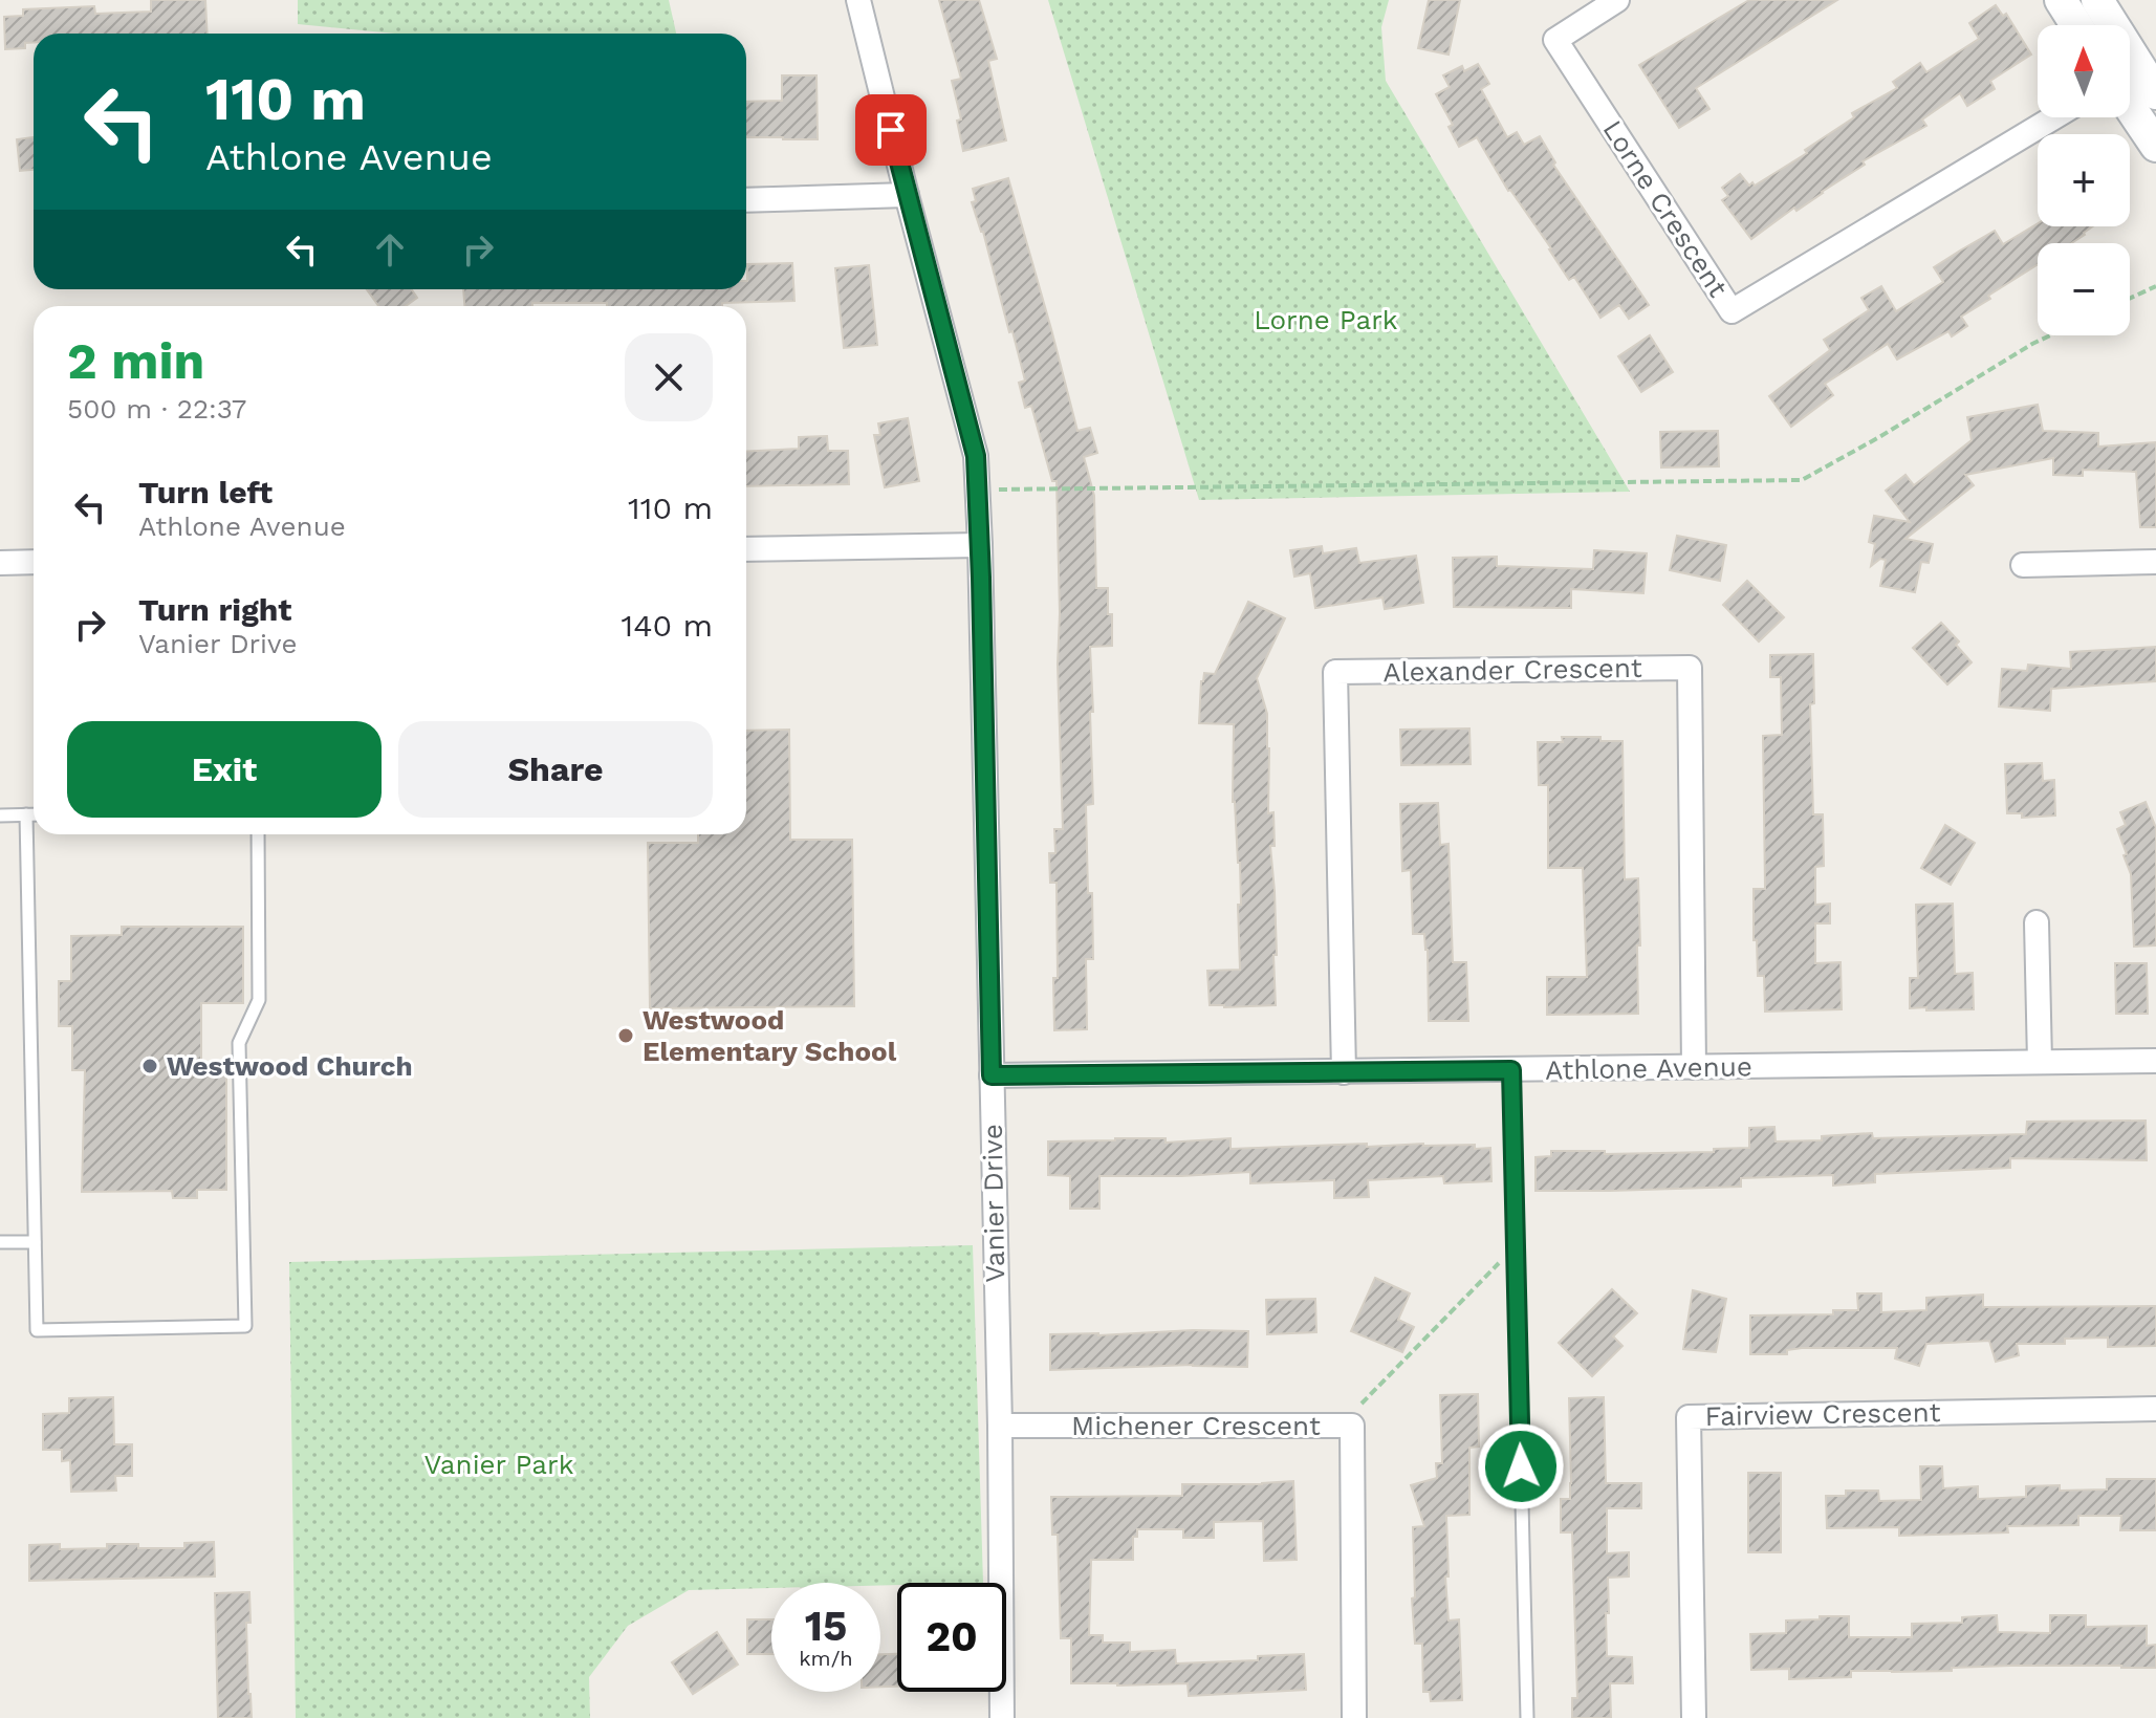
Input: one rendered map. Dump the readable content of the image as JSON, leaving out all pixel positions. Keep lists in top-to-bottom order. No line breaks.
{"streets":{"street":["Lorne Crescent","Alexander Crescent","Athlone Avenue","Vanier Drive","Fairview Crescent","Michener Crescent"]},"crossings":[["Alexander Crescent","Athlone Avenue"],["Athlone Avenue","Vanier Drive"],["Vanier Drive","Michener Crescent"]],"parks":["Lorne Park","Vanier Park"],"places":["Westwood Elementary School","Westwood Church"],"north":"top","page":{"map_buttons":["+","−"],"turn":["110 m","Athlone Avenue"],"heading":["2 min","500 m · 22:37"],"list":[{"name":"Turn left","note":"Athlone Avenue","value":"110 m"},{"name":"Turn right","note":"Vanier Drive","value":"140 m"}],"buttons":["Exit","Share"],"speed":"15 km/h","limit":"20"}}
